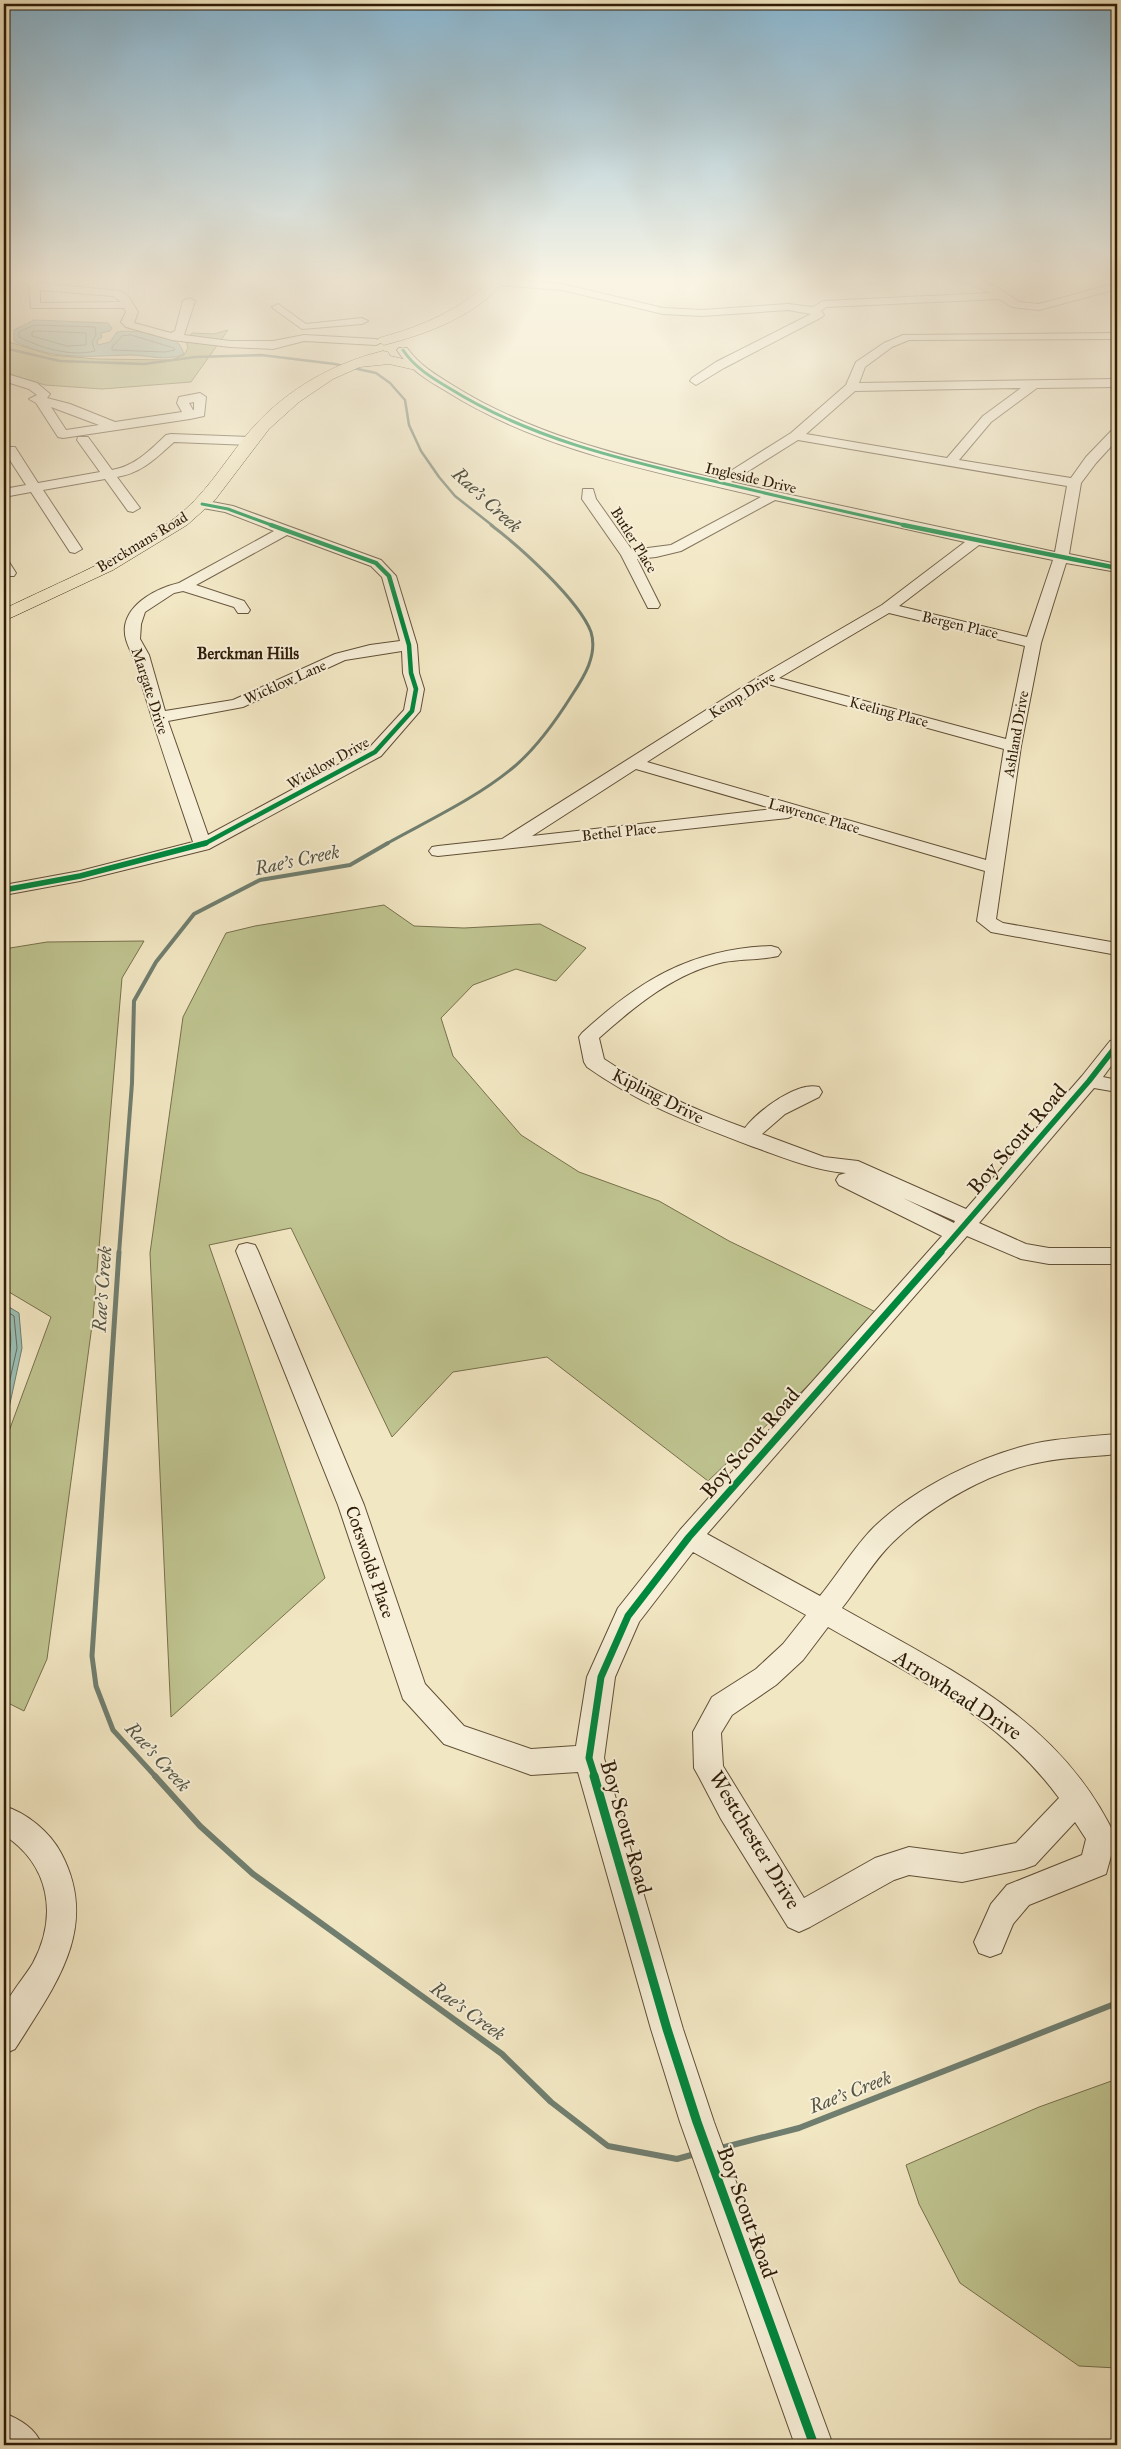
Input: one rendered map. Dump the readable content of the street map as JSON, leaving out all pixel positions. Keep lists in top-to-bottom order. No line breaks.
{"streets":{"main road":["Berckmans Road"],"street":["Ingleside Drive","Butler Place","Bergen Place","Wicklow Lane","Margate Drive","Kemp Drive","Keeling Place","Ashland Drive","Wicklow Drive","Lawrence Place","Bethel Place","Kipling Drive","Boy Scout Road","Cotswolds Place","Arrowhead Drive","Westchester Drive"]},"crossings":[["Ingleside Drive","Kemp Drive"],["Ingleside Drive","Ashland Drive"],["Berckmans Road","Wicklow Drive"],["Bergen Place","Kemp Drive"],["Bergen Place","Ashland Drive"],["Wicklow Lane","Margate Drive"],["Wicklow Lane","Wicklow Drive"],["Margate Drive","Wicklow Drive"],["Kemp Drive","Keeling Place"],["Kemp Drive","Lawrence Place"],["Kemp Drive","Bethel Place"],["Keeling Place","Ashland Drive"],["Ashland Drive","Lawrence Place"],["Lawrence Place","Bethel Place"],["Kipling Drive","Boy Scout Road"],["Boy Scout Road","Cotswolds Place"],["Boy Scout Road","Arrowhead Drive"],["Arrowhead Drive","Westchester Drive"]],"districts":["Berckman Hills"],"water":["Rae's Creek"]}
